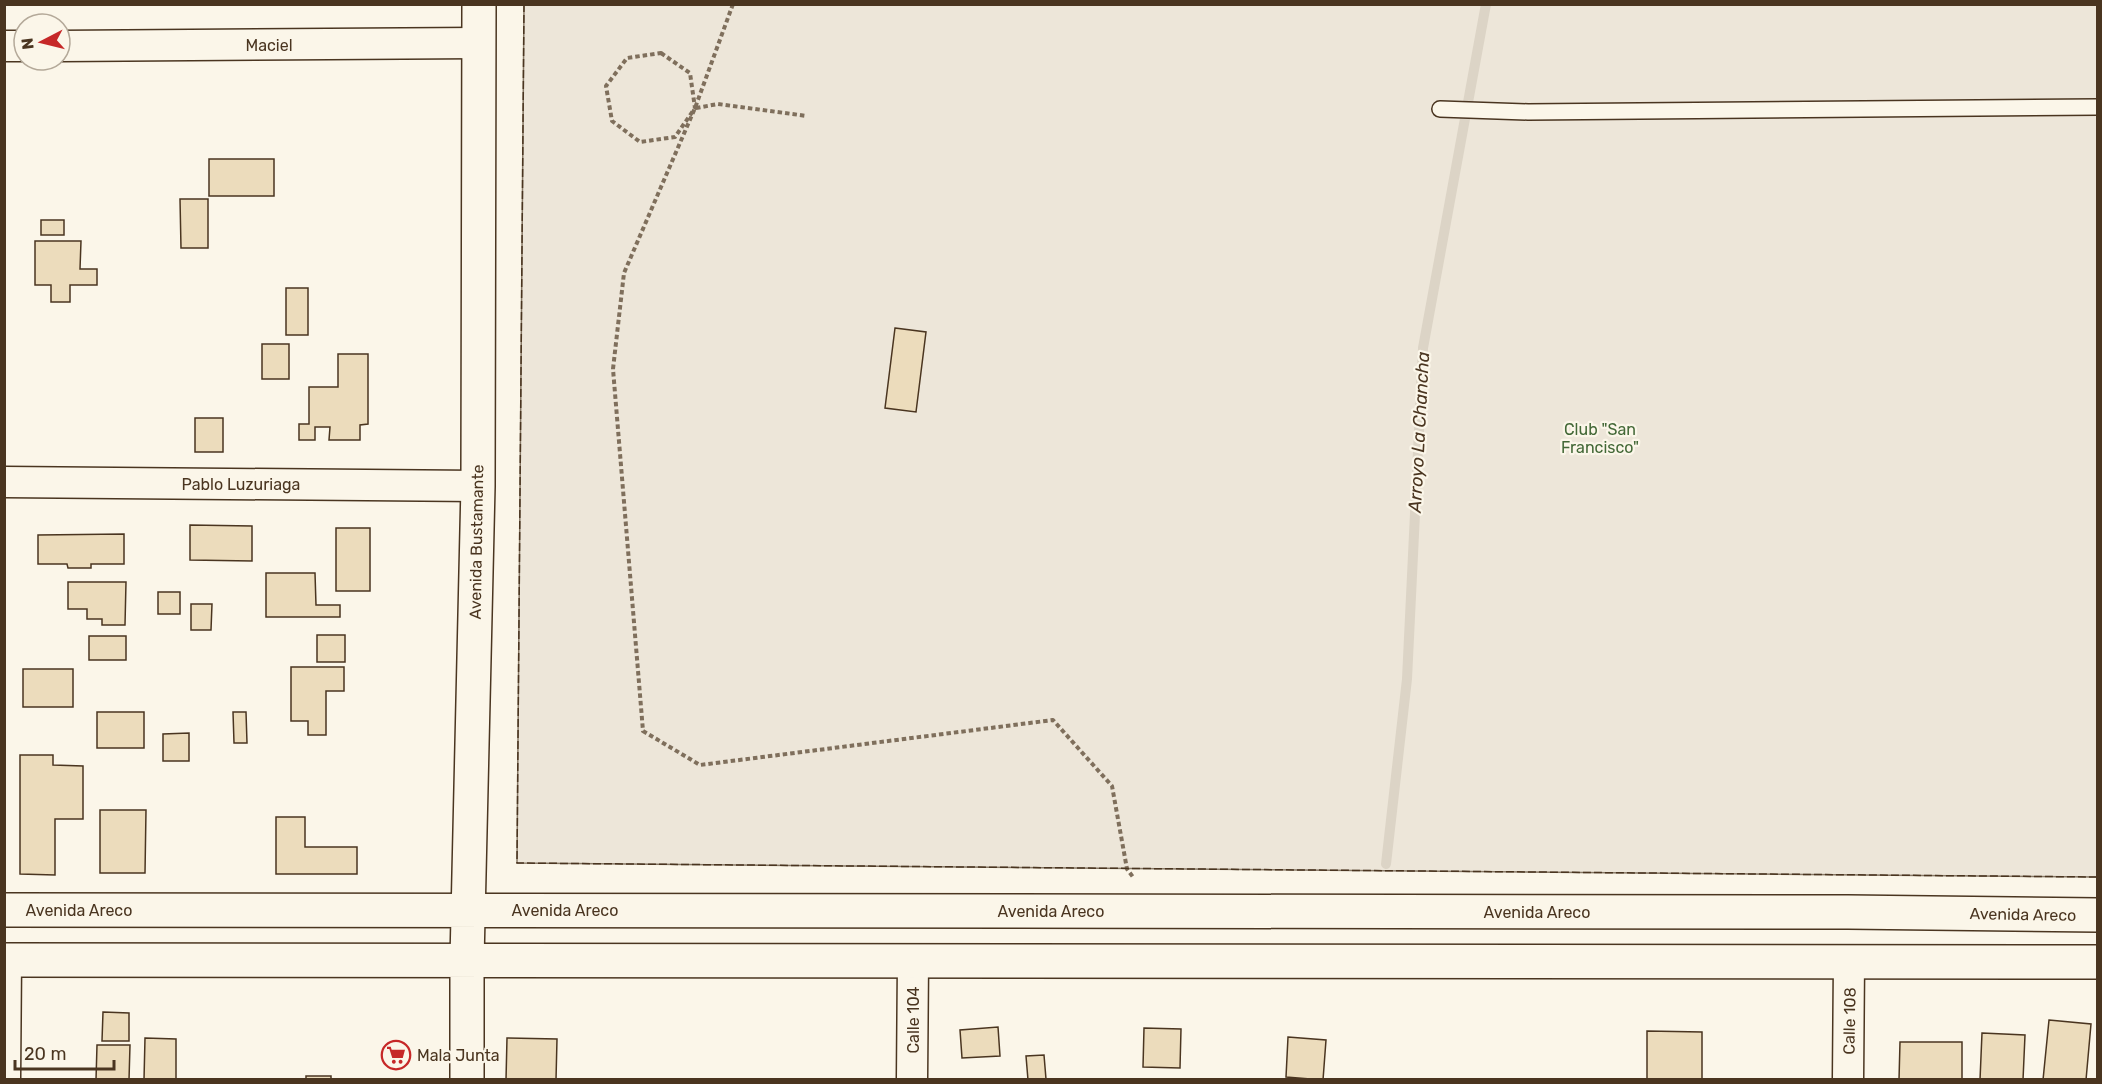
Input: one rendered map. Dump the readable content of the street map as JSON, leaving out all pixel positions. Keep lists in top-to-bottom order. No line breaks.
{"streets":{"main road":["Avenida Bustamante","Avenida Areco"],"street":["Maciel","Pablo Luzuriaga","Calle 104","Calle 108"]},"crossings":[["Maciel","Avenida Bustamante"],["Pablo Luzuriaga","Avenida Bustamante"],["Avenida Bustamante","Avenida Areco"]],"water":["Arroyo La Chancha"],"parks":["Club \"San Francisco\""],"places":{"supermarket":["Mala Junta"]},"scale_bar":"20 m","north":"left"}
